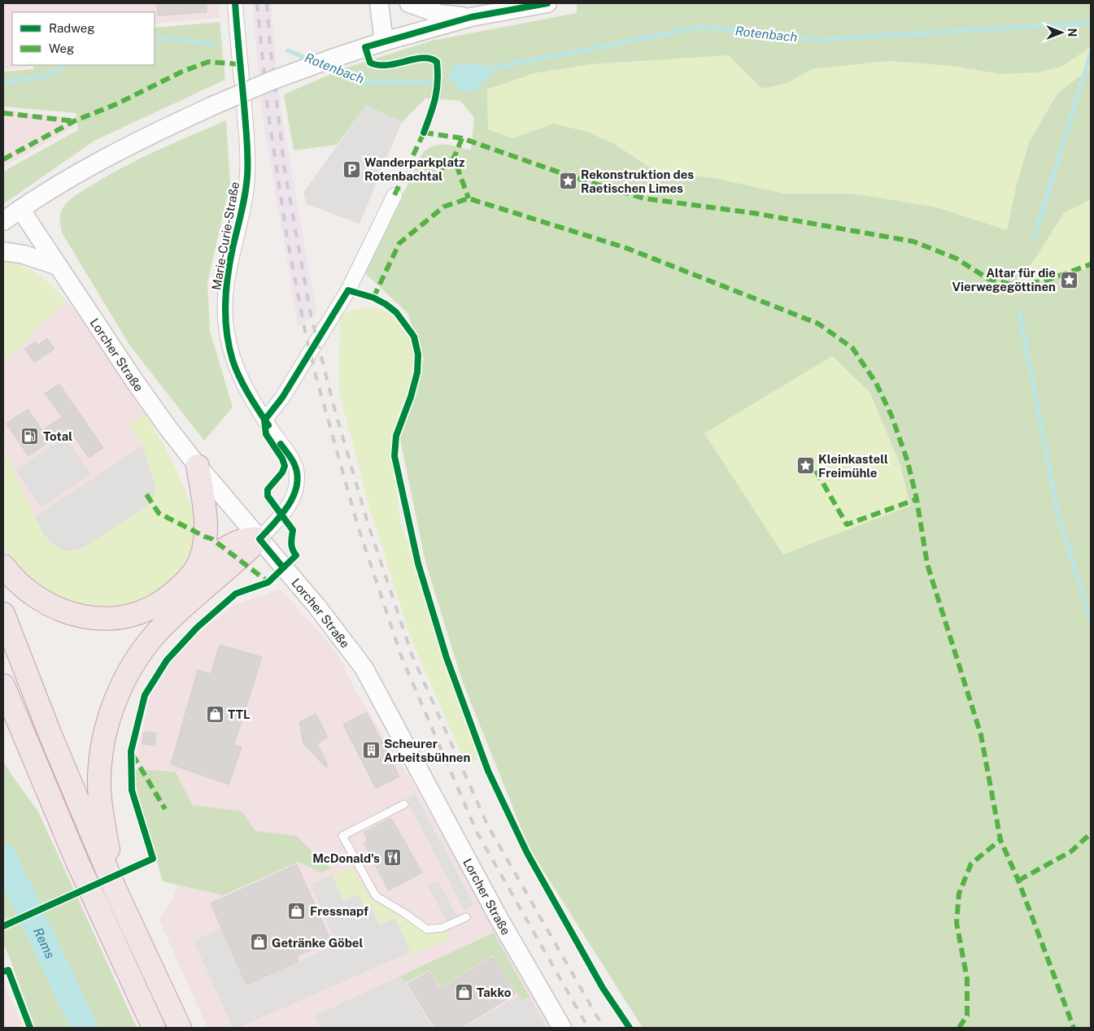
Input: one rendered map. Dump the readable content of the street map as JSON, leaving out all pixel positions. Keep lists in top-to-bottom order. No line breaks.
{"streets":{"street":["Marie-Curie-Straße","Lorcher Straße"]},"crossings":[["Marie-Curie-Straße","Lorcher Straße"]],"water":["Rotenbach","Rems"],"places":{"parking":["Wanderparkplatz Rotenbachtal"],"place":["Rekonstruktion des Raetischen Limes","Altar für die Vierwegegöttinen","Kleinkastell Freimühle"],"fuel station":["Total"],"shop":["TTL","Fressnapf","Getränke Göbel","Takko"],"building":["Scheurer Arbeitsbühnen"],"restaurant":["McDonald's"]},"legend":["Radweg","Weg"],"north":"right"}
